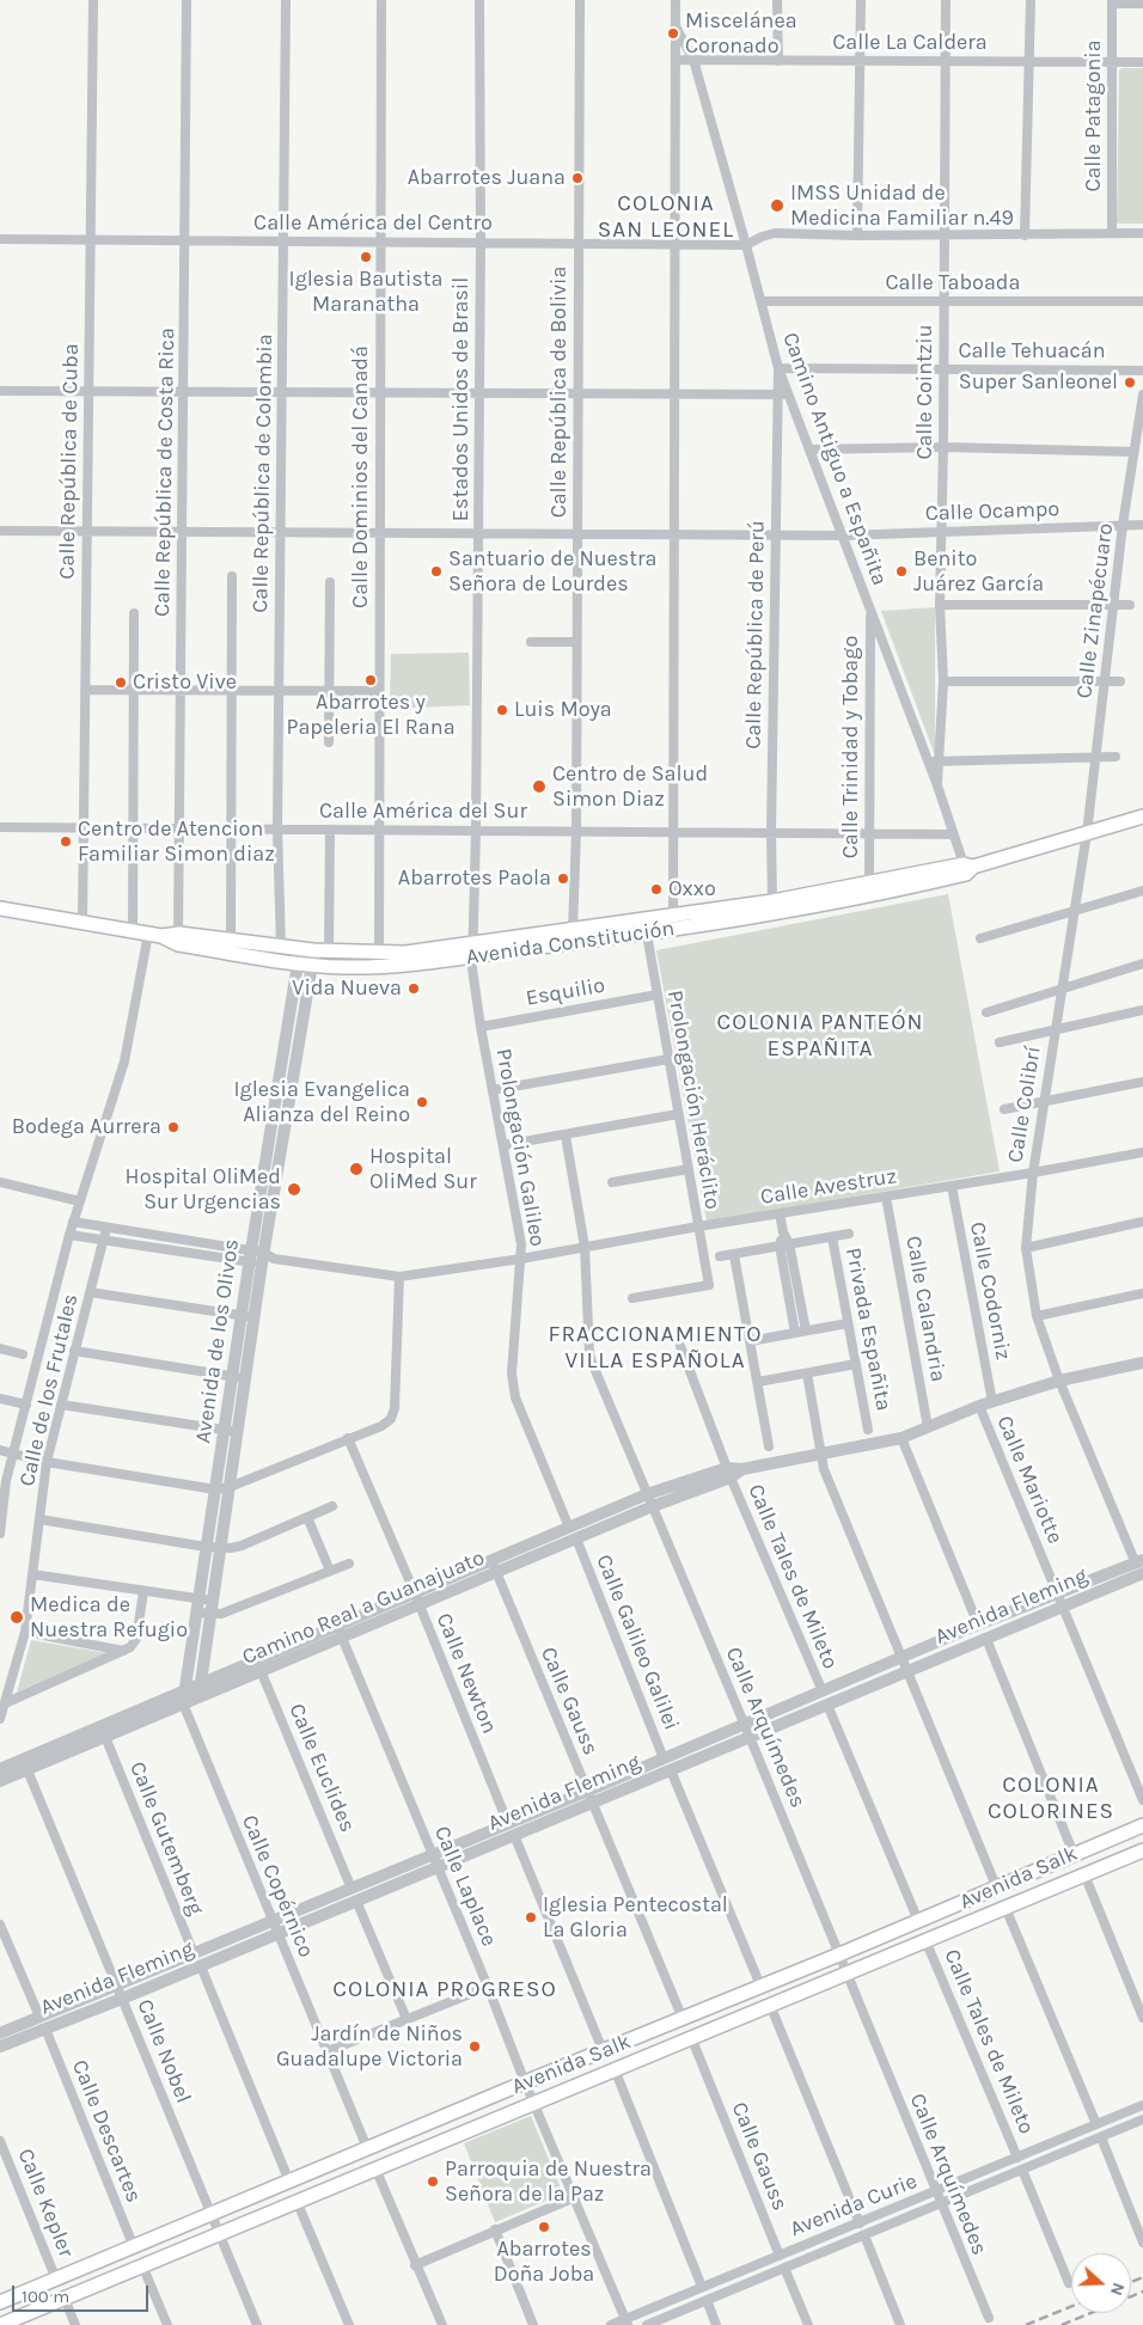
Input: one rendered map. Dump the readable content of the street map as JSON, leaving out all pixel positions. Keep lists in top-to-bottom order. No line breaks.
{"streets":{"main road":["Avenida Constitución","Avenida Salk"],"street":["Calle La Caldera","Calle Patagonia","Calle América del Centro","Calle Taboada","Calle Tehuacán","Calle República de Bolivia","Calle Cointziu","Estados Unidos de Brasil","Camino Antiguo a Españita","Calle República de Cuba","Calle República de Costa Rica","Calle República de Colombia","Calle Dominios del Canadá","Calle Ocampo","Calle Zinapécuaro","Calle República de Perú","Calle Trinidad y Tobago","Calle América del Sur","Esquilio","Prolongación Heráclito","Calle Colibrí","Prolongación Galileo","Calle Avestruz","Calle Codorniz","Calle Calandria","Privada Españita","Avenida de los Olivos","Calle de los Frutales","Calle Mariotte","Calle Tales de Mileto","Avenida Fleming","Camino Real a Guanajuato","Calle Galileo Galilei","Calle Newton","Calle Gauss","Calle Arquímedes","Calle Euclides","Calle Gutemberg","Calle Copérnico","Calle Laplace","Calle Nobel","Calle Descartes","Calle Kepler","Avenida Curie"]},"crossings":[["Calle La Caldera","Calle Patagonia"],["Calle La Caldera","Calle Cointziu"],["Calle La Caldera","Camino Antiguo a Españita"],["Calle América del Centro","Calle República de Bolivia"],["Calle América del Centro","Estados Unidos de Brasil"],["Calle América del Centro","Camino Antiguo a Españita"],["Calle América del Centro","Calle República de Cuba"],["Calle América del Centro","Calle República de Costa Rica"],["Calle América del Centro","Calle República de Colombia"],["Calle América del Centro","Calle Dominios del Canadá"],["Calle Taboada","Calle Cointziu"],["Calle Taboada","Camino Antiguo a Españita"],["Calle Tehuacán","Calle Cointziu"],["Calle Tehuacán","Camino Antiguo a Españita"],["Calle Tehuacán","Calle República de Perú"],["Calle República de Bolivia","Calle Ocampo"],["Calle República de Bolivia","Calle América del Sur"],["Calle República de Bolivia","Avenida Constitución"],["Calle Cointziu","Camino Antiguo a Españita"],["Calle Cointziu","Calle Ocampo"],["Estados Unidos de Brasil","Calle Ocampo"],["Estados Unidos de Brasil","Calle América del Sur"],["Estados Unidos de Brasil","Avenida Constitución"],["Estados Unidos de Brasil","Prolongación Galileo"],["Camino Antiguo a Españita","Calle Ocampo"],["Camino Antiguo a Españita","Calle República de Perú"],["Camino Antiguo a Españita","Calle Trinidad y Tobago"],["Camino Antiguo a Españita","Calle América del Sur"],["Camino Antiguo a Españita","Avenida Constitución"],["Calle República de Cuba","Calle Ocampo"],["Calle República de Cuba","Calle América del Sur"],["Calle República de Cuba","Avenida Constitución"],["Calle República de Costa Rica","Calle Ocampo"],["Calle República de Costa Rica","Calle América del Sur"],["Calle República de Costa Rica","Avenida Constitución"],["Calle República de Colombia","Calle Ocampo"],["Calle República de Colombia","Calle América del Sur"],["Calle República de Colombia","Avenida Constitución"],["Calle Dominios del Canadá","Calle Ocampo"],["Calle Dominios del Canadá","Calle América del Sur"],["Calle Dominios del Canadá","Avenida Constitución"],["Calle Ocampo","Calle Zinapécuaro"],["Calle Ocampo","Calle República de Perú"],["Calle Zinapécuaro","Avenida Constitución"],["Calle Zinapécuaro","Calle Colibrí"],["Calle República de Perú","Calle América del Sur"],["Calle República de Perú","Avenida Constitución"],["Calle Trinidad y Tobago","Calle América del Sur"],["Calle Trinidad y Tobago","Avenida Constitución"],["Avenida Constitución","Prolongación Heráclito"],["Avenida Constitución","Calle Colibrí"],["Avenida Constitución","Prolongación Galileo"],["Avenida Constitución","Avenida de los Olivos"],["Esquilio","Prolongación Heráclito"],["Esquilio","Prolongación Galileo"],["Prolongación Heráclito","Calle Avestruz"],["Calle Colibrí","Calle Avestruz"],["Calle Colibrí","Avenida Fleming"],["Calle Colibrí","Camino Real a Guanajuato"],["Prolongación Galileo","Calle Avestruz"],["Prolongación Galileo","Camino Real a Guanajuato"],["Calle Avestruz","Calle Codorniz"],["Calle Avestruz","Calle Calandria"],["Calle Avestruz","Avenida de los Olivos"],["Calle Avestruz","Calle Arquímedes"],["Calle Codorniz","Camino Real a Guanajuato"],["Calle Calandria","Camino Real a Guanajuato"],["Avenida de los Olivos","Camino Real a Guanajuato"],["Avenida de los Olivos","Calle Copérnico"],["Calle Mariotte","Avenida Fleming"],["Calle Mariotte","Camino Real a Guanajuato"],["Calle Tales de Mileto","Avenida Fleming"],["Calle Tales de Mileto","Camino Real a Guanajuato"],["Calle Tales de Mileto","Avenida Salk"],["Calle Tales de Mileto","Avenida Curie"],["Avenida Fleming","Calle Galileo Galilei"],["Avenida Fleming","Calle Newton"],["Avenida Fleming","Calle Gauss"],["Avenida Fleming","Calle Arquímedes"],["Avenida Fleming","Calle Euclides"],["Avenida Fleming","Calle Gutemberg"],["Avenida Fleming","Calle Copérnico"],["Avenida Fleming","Calle Laplace"],["Avenida Fleming","Calle Nobel"],["Avenida Fleming","Calle Descartes"],["Camino Real a Guanajuato","Calle Galileo Galilei"],["Camino Real a Guanajuato","Calle Newton"],["Camino Real a Guanajuato","Calle Gauss"],["Camino Real a Guanajuato","Calle Arquímedes"],["Camino Real a Guanajuato","Calle Euclides"],["Camino Real a Guanajuato","Calle Gutemberg"],["Camino Real a Guanajuato","Calle Copérnico"],["Camino Real a Guanajuato","Calle Laplace"],["Camino Real a Guanajuato","Calle Nobel"],["Calle Newton","Avenida Salk"],["Calle Gauss","Avenida Salk"],["Calle Gauss","Avenida Curie"],["Calle Arquímedes","Avenida Salk"],["Calle Arquímedes","Avenida Curie"],["Avenida Salk","Calle Copérnico"],["Avenida Salk","Calle Laplace"],["Avenida Salk","Calle Nobel"],["Avenida Salk","Calle Descartes"],["Avenida Salk","Calle Kepler"],["Calle Laplace","Avenida Curie"]],"districts":["COLONIA SAN LEONEL","COLONIA PANTEÓN ESPAÑITA","FRACCIONAMIENTO VILLA ESPAÑOLA","COLONIA COLORINES","COLONIA PROGRESO"],"places":["Miscelánea Coronado","Abarrotes Juana","IMSS Unidad de Medicina Familiar n.49","Iglesia Bautista Maranatha","Super Sanleonel","Santuario de Nuestra Señora de Lourdes","Benito Juárez García","Abarrotes y Papeleria El Rana","Cristo Vive","Luis Moya","Centro de Salud Simon Diaz","Centro de Atencion Familiar Simon diaz","Abarrotes Paola","Oxxo","Vida Nueva","Iglesia Evangelica Alianza del Reino","Bodega Aurrera","Hospital OliMed Sur","Hospital OliMed Sur Urgencias","Medica de Nuestra Refugio","Iglesia Pentecostal La Gloria","Jardín de Niños Guadalupe Victoria","Parroquia de Nuestra Señora de la Paz","Abarrotes Doña Joba"],"scale_bar":"100 m","north":"right"}
